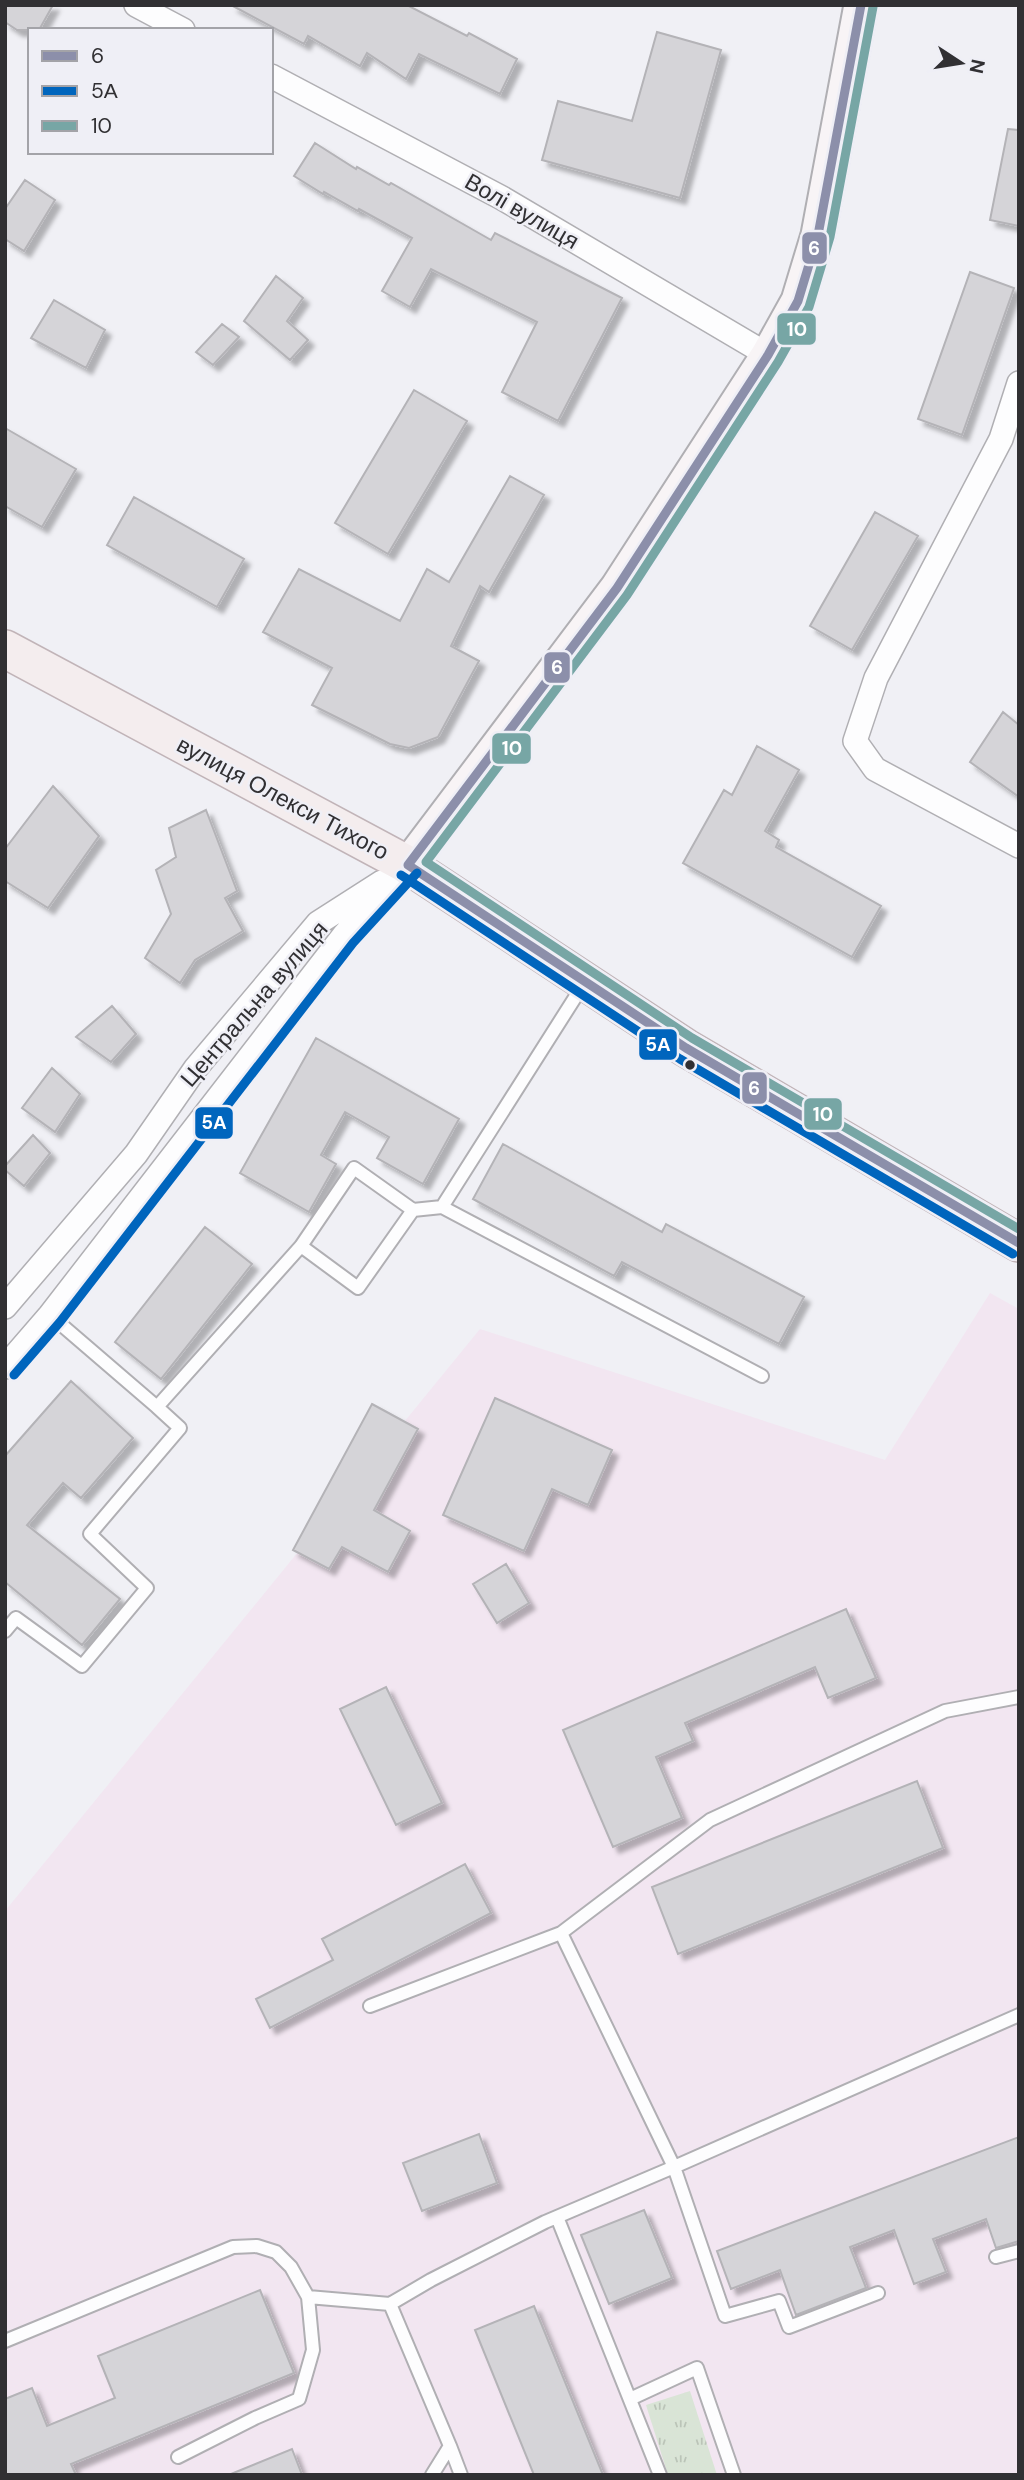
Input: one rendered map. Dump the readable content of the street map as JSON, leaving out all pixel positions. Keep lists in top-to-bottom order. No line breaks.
{"streets":{"main road":["вулиця Олекси Тихого"],"street":["Волі вулиця","Центральна вулиця"]},"crossings":[["вулиця Олекси Тихого","Центральна вулиця"]],"lines":["transit line 6","transit line 10","transit line 5А"],"legend":["6","5А","10"],"north":"right"}
